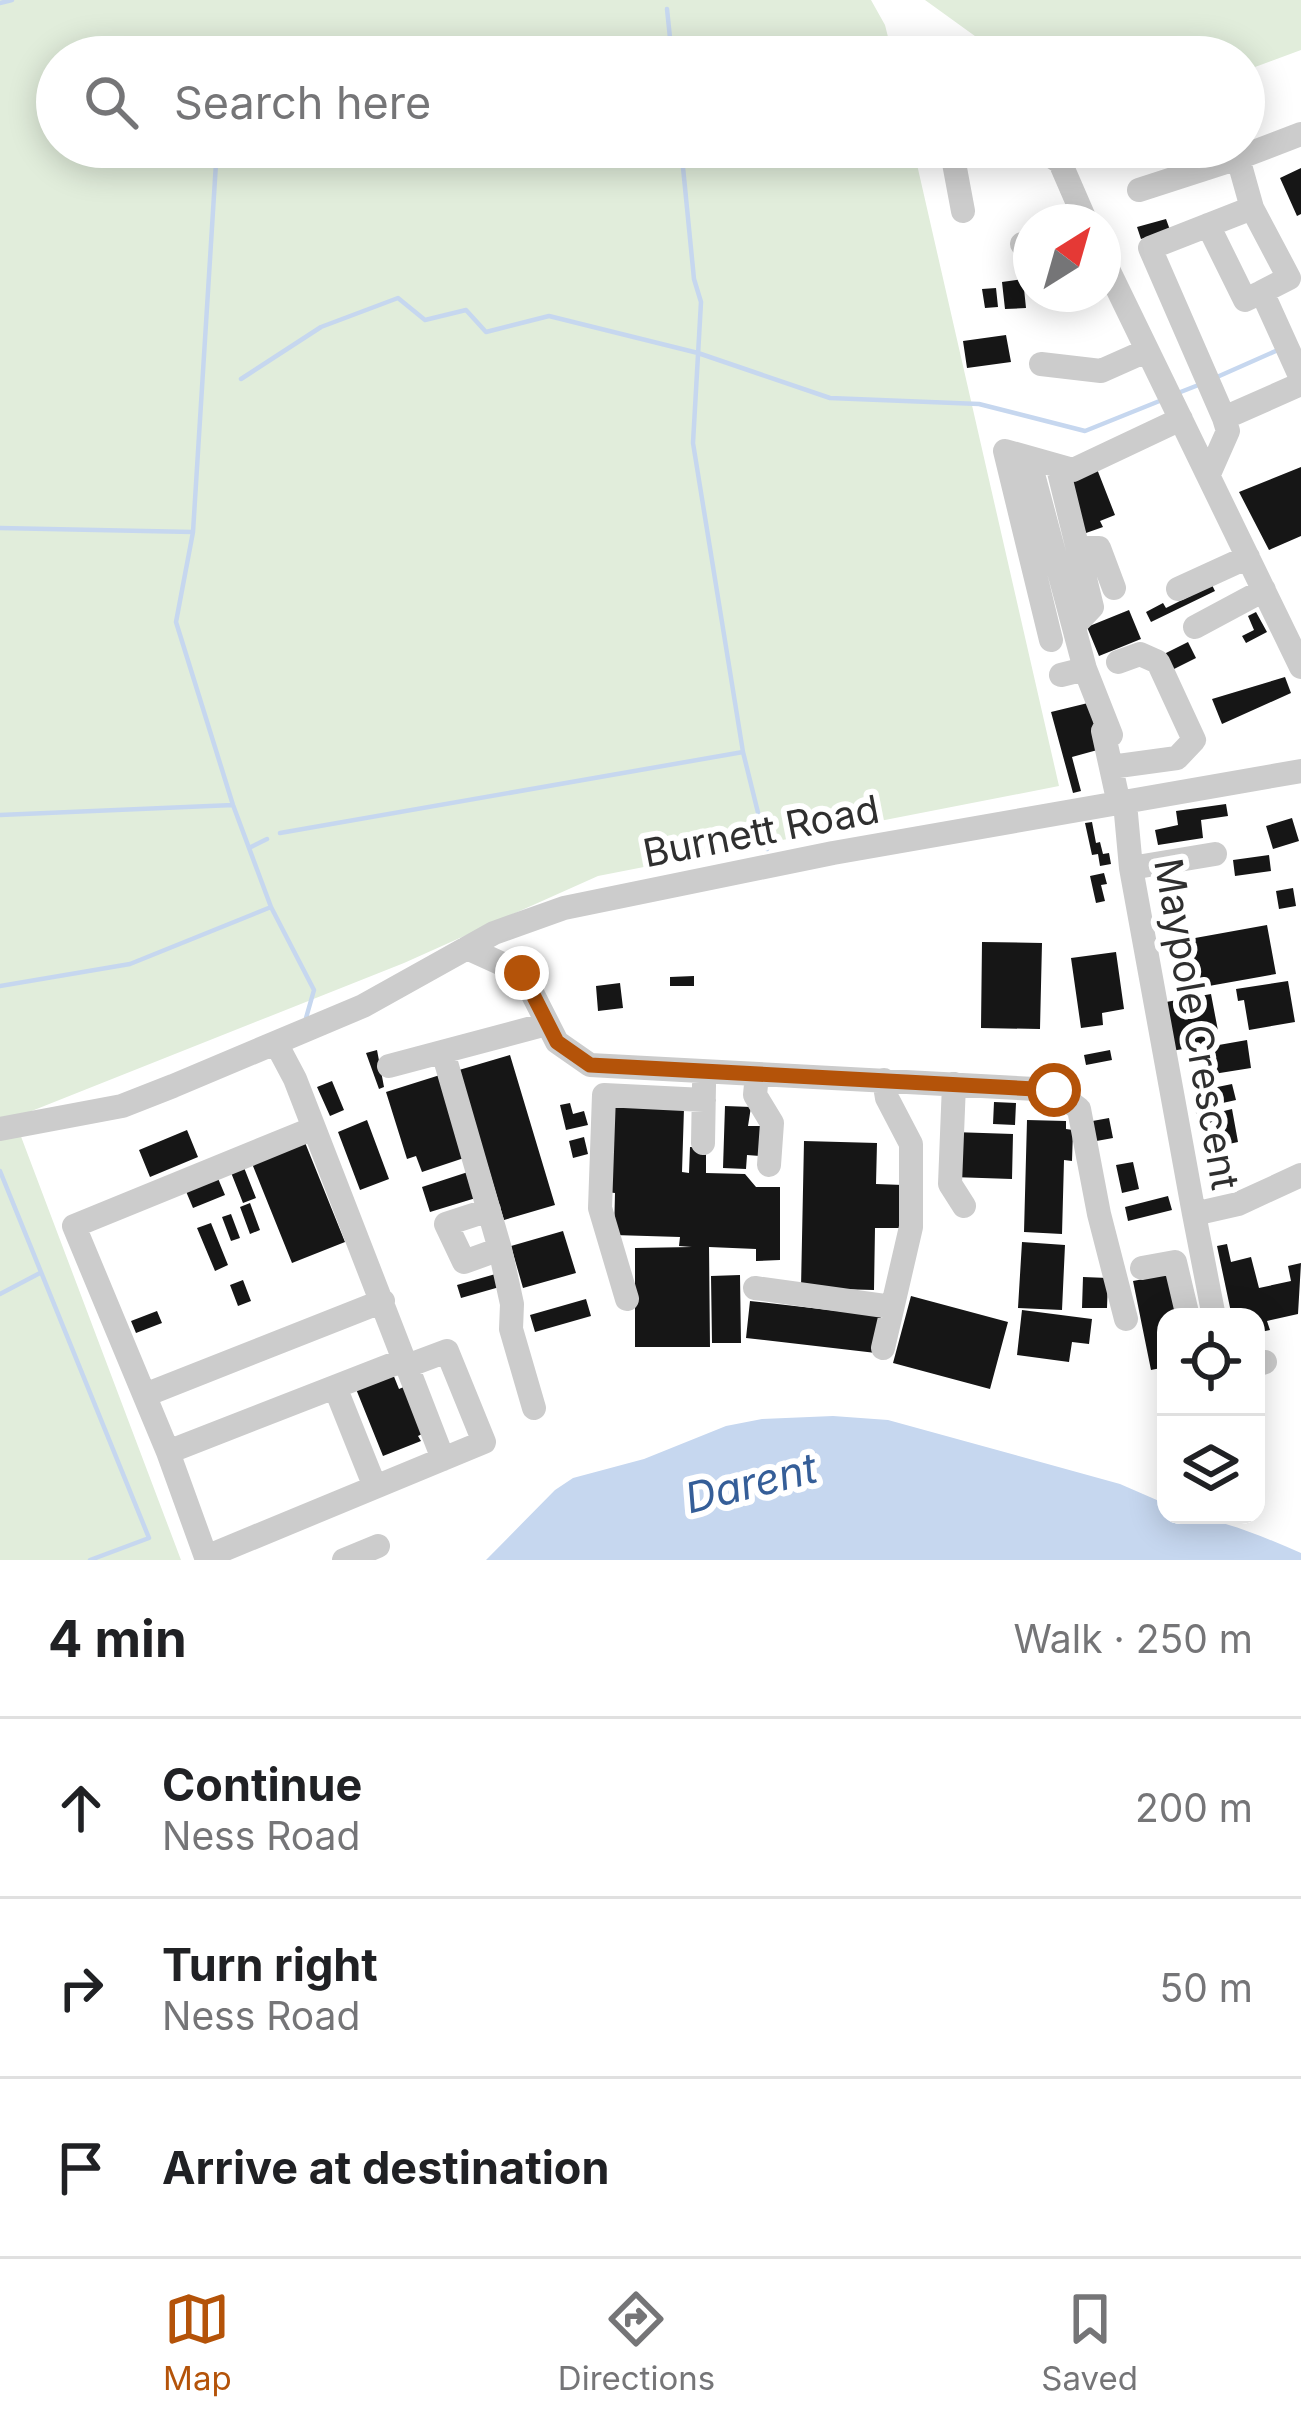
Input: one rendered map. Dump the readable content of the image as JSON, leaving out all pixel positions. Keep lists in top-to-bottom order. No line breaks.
{"streets":{"street":["Burnett Road","Maypole Crescent"]},"crossings":[["Burnett Road","Maypole Crescent"]],"water":["Darent"],"north":"top right","page":{"search":"Search here","heading":["4 min","Walk · 250 m"],"list":[["Continue","Ness Road","200 m"],["Turn right","Ness Road","50 m"],"Arrive at destination"],"nav":["Map","Directions","Saved"]}}
